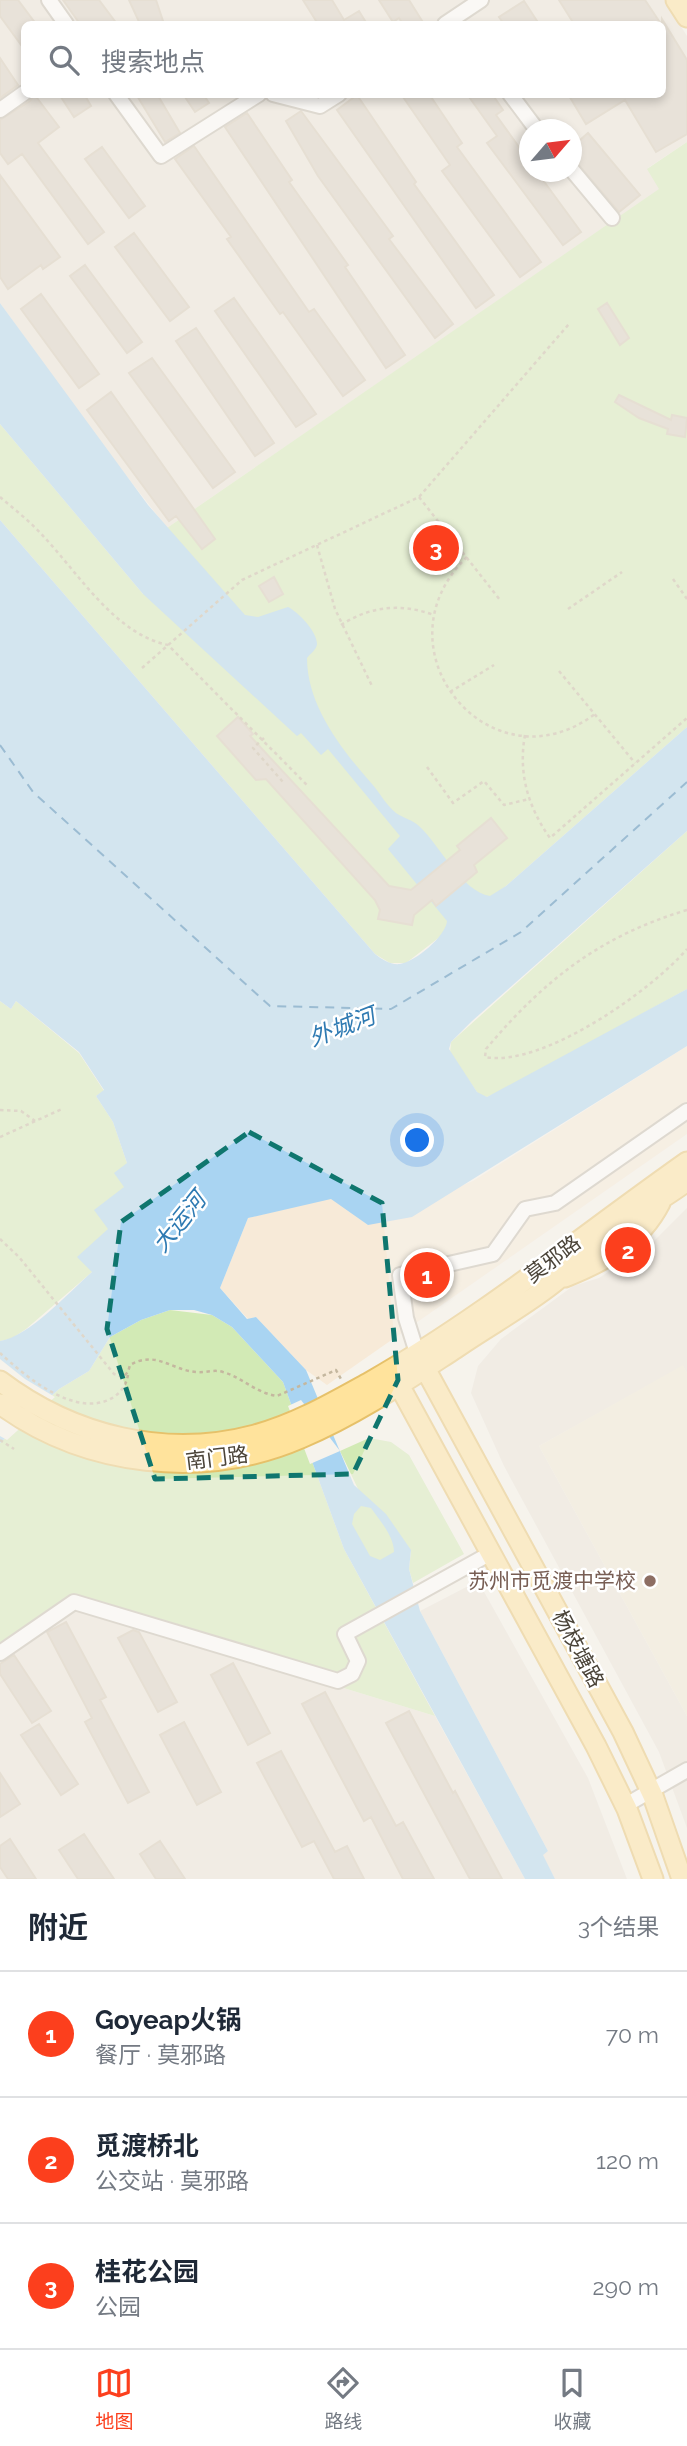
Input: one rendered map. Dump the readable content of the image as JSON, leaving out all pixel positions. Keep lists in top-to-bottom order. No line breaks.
{"streets":{"main road":["莫邪路","南门路","杨枝塘路"]},"crossings":[["莫邪路","南门路"],["莫邪路","杨枝塘路"],["南门路","杨枝塘路"]],"water":["外城河","大运河"],"places":["苏州市觅渡中学校"],"north":"top right","page":{"search":"搜索地点","pins":["3","2","1"],"heading":["附近","3个结果"],"list":[{"mark":"1","name":"Goyeap火锅","note":"餐厅 · 莫邪路","value":"70 m"},{"mark":"2","name":"觅渡桥北","note":"公交站 · 莫邪路","value":"120 m"},{"mark":"3","name":"桂花公园","note":"公园","value":"290 m"}],"nav":["地图","路线","收藏"]}}
